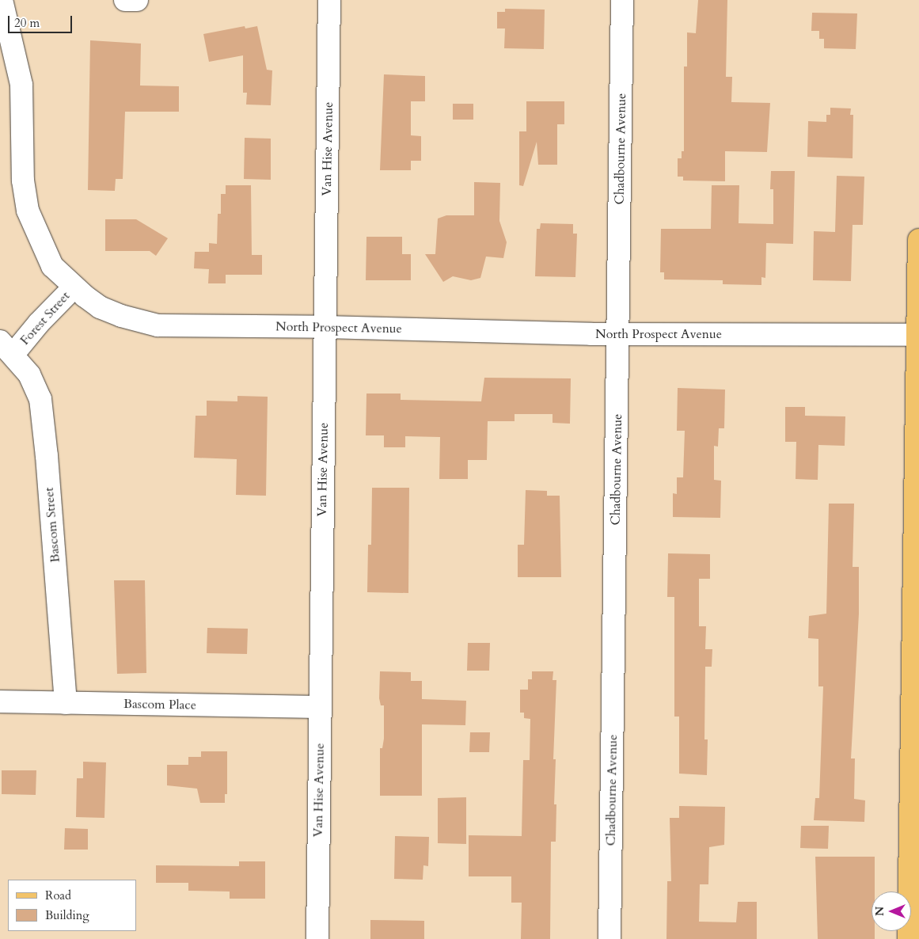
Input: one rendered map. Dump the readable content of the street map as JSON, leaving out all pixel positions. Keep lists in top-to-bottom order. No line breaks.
{"streets":{"street":["Van Hise Avenue","Chadbourne Avenue","Forest Street","North Prospect Avenue","Bascom Street","Bascom Place"]},"crossings":[["Van Hise Avenue","North Prospect Avenue"],["Van Hise Avenue","Bascom Place"],["Chadbourne Avenue","North Prospect Avenue"],["Forest Street","North Prospect Avenue"],["Forest Street","Bascom Street"],["Bascom Street","Bascom Place"]],"legend":["Road","Building"],"scale_bar":"20 m","north":"left"}
